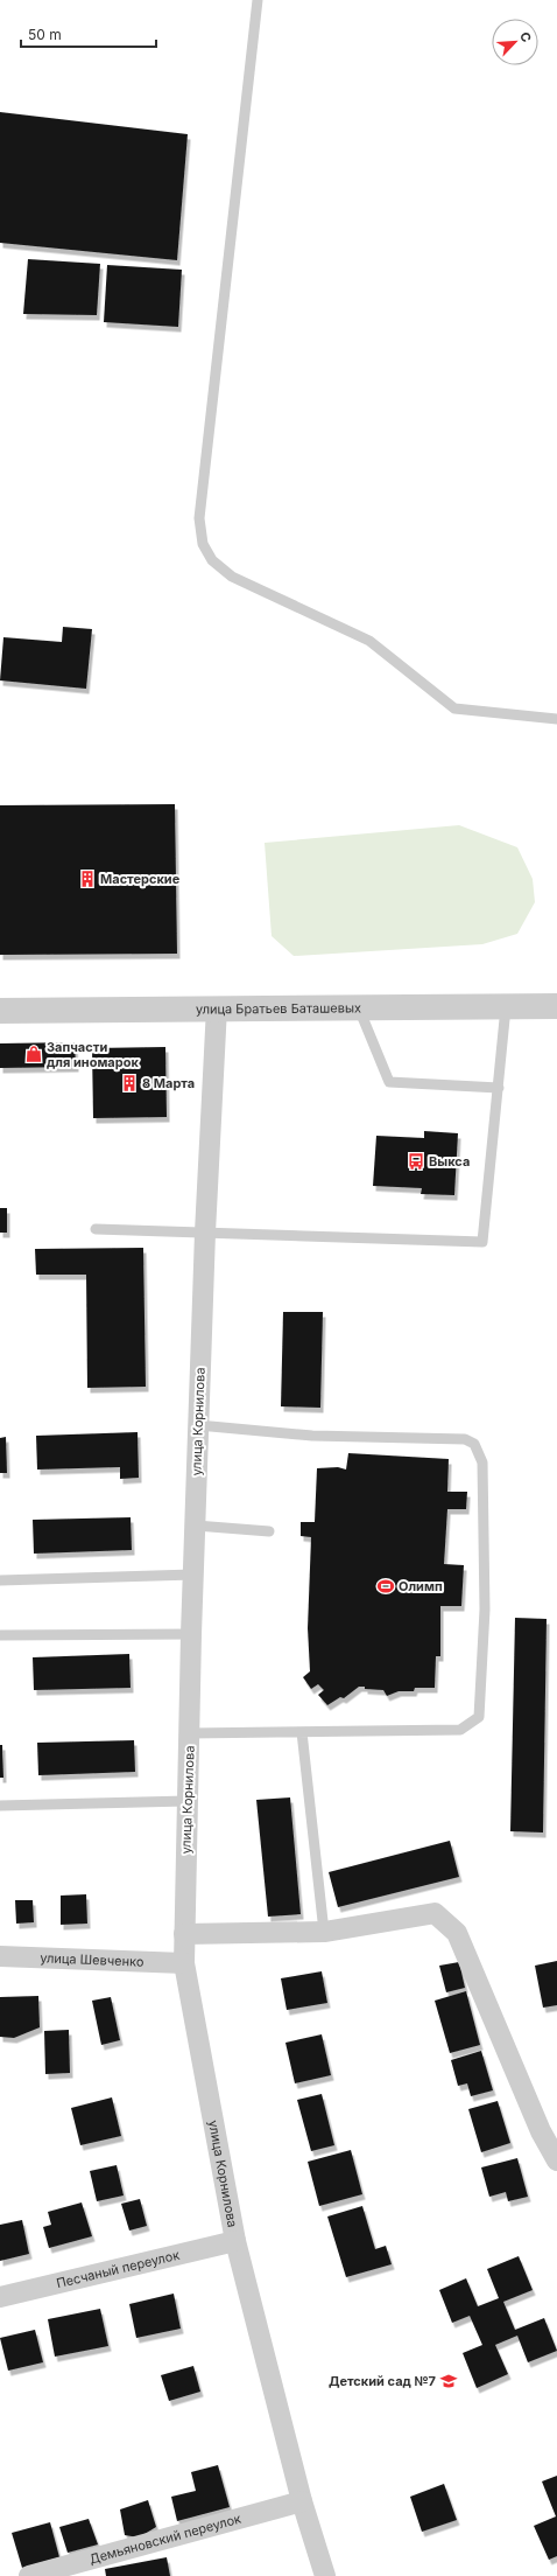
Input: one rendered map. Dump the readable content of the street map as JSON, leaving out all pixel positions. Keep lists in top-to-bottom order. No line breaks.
{"streets":{"street":["улица Братьев Баташевых","улица Корнилова","улица Шевченко","Песчаный переулок","Демьяновский переулок"]},"crossings":[["улица Братьев Баташевых","улица Корнилова"],["улица Корнилова","улица Шевченко"],["улица Корнилова","Песчаный переулок"],["улица Корнилова","Демьяновский переулок"]],"places":{"building":["Мастерские","8 Марта"],"shop":["Запчасти для иномарок"],"bus stop":["Выкса"],"sports":["Олимп"],"school or university":["Детский сад №7"]},"scale_bar":"50 m","north":"top right"}
